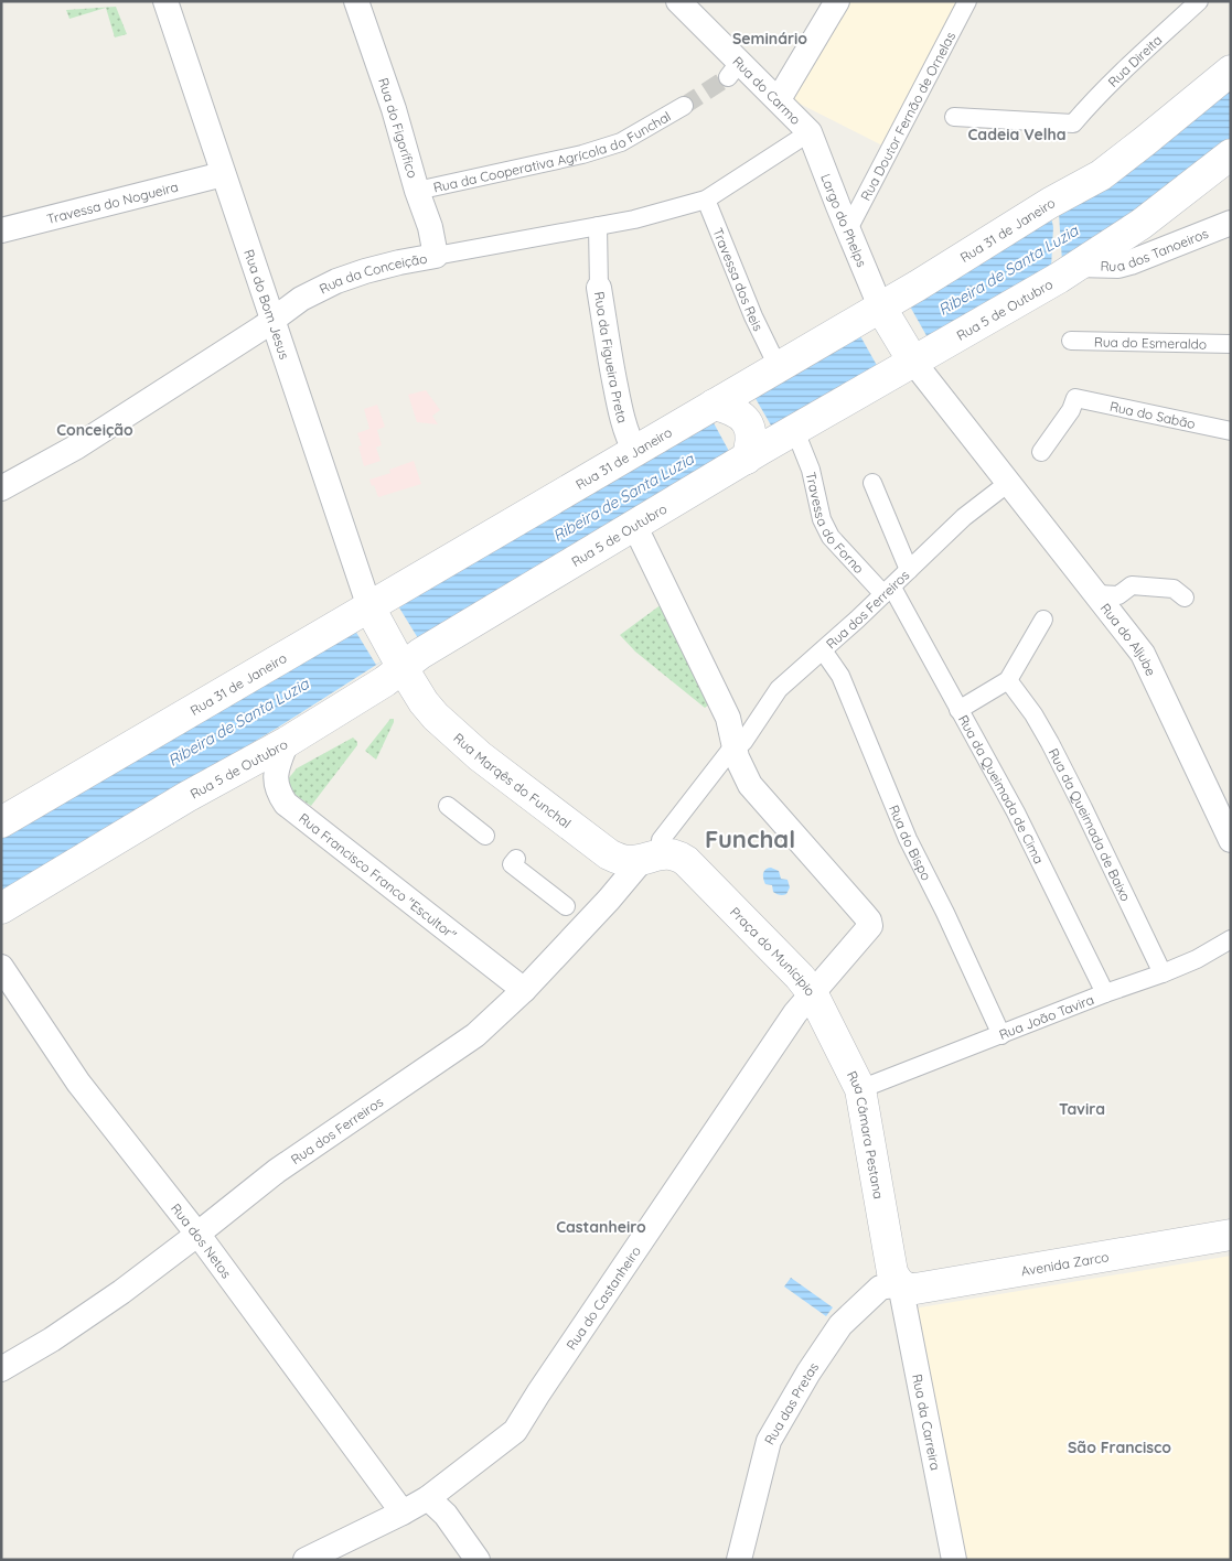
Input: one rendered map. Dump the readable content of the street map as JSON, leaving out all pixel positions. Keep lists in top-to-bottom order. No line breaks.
{"streets":{"main road":["Rua 31 de Janeiro","Rua 5 de Outubro","Rua Marqês do Funchal","Praça do Munícipio","Rua Câmara Pestana","Avenida Zarco"],"street":["Rua Direita","Rua do Carmo","Rua Doutor Fernão de Ornelas","Rua do Figorífico","Rua da Cooperativa Agrícola do Funchal","Travessa do Nogueira","Largo do Phelps","Rua dos Tanoeiros","Rua da Conceição","Travessa dos Reis","Rua do Bom Jesus","Rua do Esmeraldo","Rua da Figueira Preta","Rua do Sabão","Travessa do Forno","Rua dos Ferreiros","Rua do Aljube","Rua da Queimada de Cima","Rua da Queimada de Baixo","Rua do Bispo","Rua Francisco Franco \"Escultor\"","Rua João Tavira","Rua dos Netos","Rua do Castanheiro","Rua das Pretas","Rua da Carreira"]},"crossings":[["Rua do Carmo","Largo do Phelps"],["Rua do Carmo","Rua da Conceição"],["Rua Doutor Fernão de Ornelas","Largo do Phelps"],["Rua do Figorífico","Rua da Cooperativa Agrícola do Funchal"],["Rua do Figorífico","Rua da Conceição"],["Travessa do Nogueira","Rua do Bom Jesus"],["Largo do Phelps","Rua 31 de Janeiro"],["Largo do Phelps","Rua da Conceição"],["Rua 31 de Janeiro","Rua do Bom Jesus"],["Rua 31 de Janeiro","Rua da Figueira Preta"],["Rua 31 de Janeiro","Rua Marqês do Funchal"],["Rua dos Tanoeiros","Rua 5 de Outubro"],["Rua da Conceição","Travessa dos Reis"],["Rua da Conceição","Rua do Bom Jesus"],["Rua da Conceição","Rua da Figueira Preta"],["Rua do Bom Jesus","Rua Marqês do Funchal"],["Rua 5 de Outubro","Rua do Aljube"],["Rua 5 de Outubro","Rua Marqês do Funchal"],["Rua 5 de Outubro","Rua Francisco Franco \"Escultor\""],["Rua 5 de Outubro","Praça do Munícipio"],["Travessa do Forno","Rua dos Ferreiros"],["Travessa do Forno","Rua da Queimada de Cima"],["Rua dos Ferreiros","Rua Marqês do Funchal"],["Rua dos Ferreiros","Rua da Queimada de Cima"],["Rua dos Ferreiros","Rua do Bispo"],["Rua dos Ferreiros","Rua Francisco Franco \"Escultor\""],["Rua dos Ferreiros","Praça do Munícipio"],["Rua dos Ferreiros","Rua dos Netos"],["Rua Marqês do Funchal","Praça do Munícipio"],["Rua da Queimada de Cima","Rua João Tavira"],["Rua da Queimada de Baixo","Rua João Tavira"],["Rua do Bispo","Rua João Tavira"],["Praça do Munícipio","Rua Câmara Pestana"],["Praça do Munícipio","Rua do Castanheiro"],["Rua João Tavira","Rua Câmara Pestana"],["Rua Câmara Pestana","Avenida Zarco"],["Rua Câmara Pestana","Rua do Castanheiro"],["Rua Câmara Pestana","Rua das Pretas"],["Rua Câmara Pestana","Rua da Carreira"],["Rua dos Netos","Rua do Castanheiro"],["Avenida Zarco","Rua das Pretas"],["Avenida Zarco","Rua da Carreira"],["Rua das Pretas","Rua da Carreira"]],"districts":["Seminário","Cadeia Velha","Conceição","Funchal","Tavira","Castanheiro","São Francisco"],"water":["Ribeira de Santa Luzia"]}
